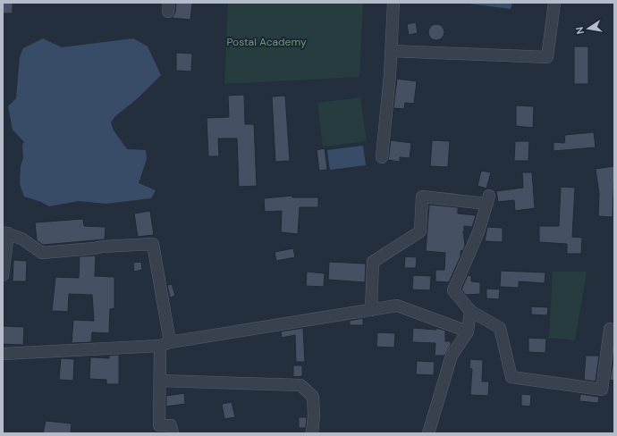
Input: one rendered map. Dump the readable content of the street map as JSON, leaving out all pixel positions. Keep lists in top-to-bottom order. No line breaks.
{"parks":["Postal Academy"],"north":"left"}
